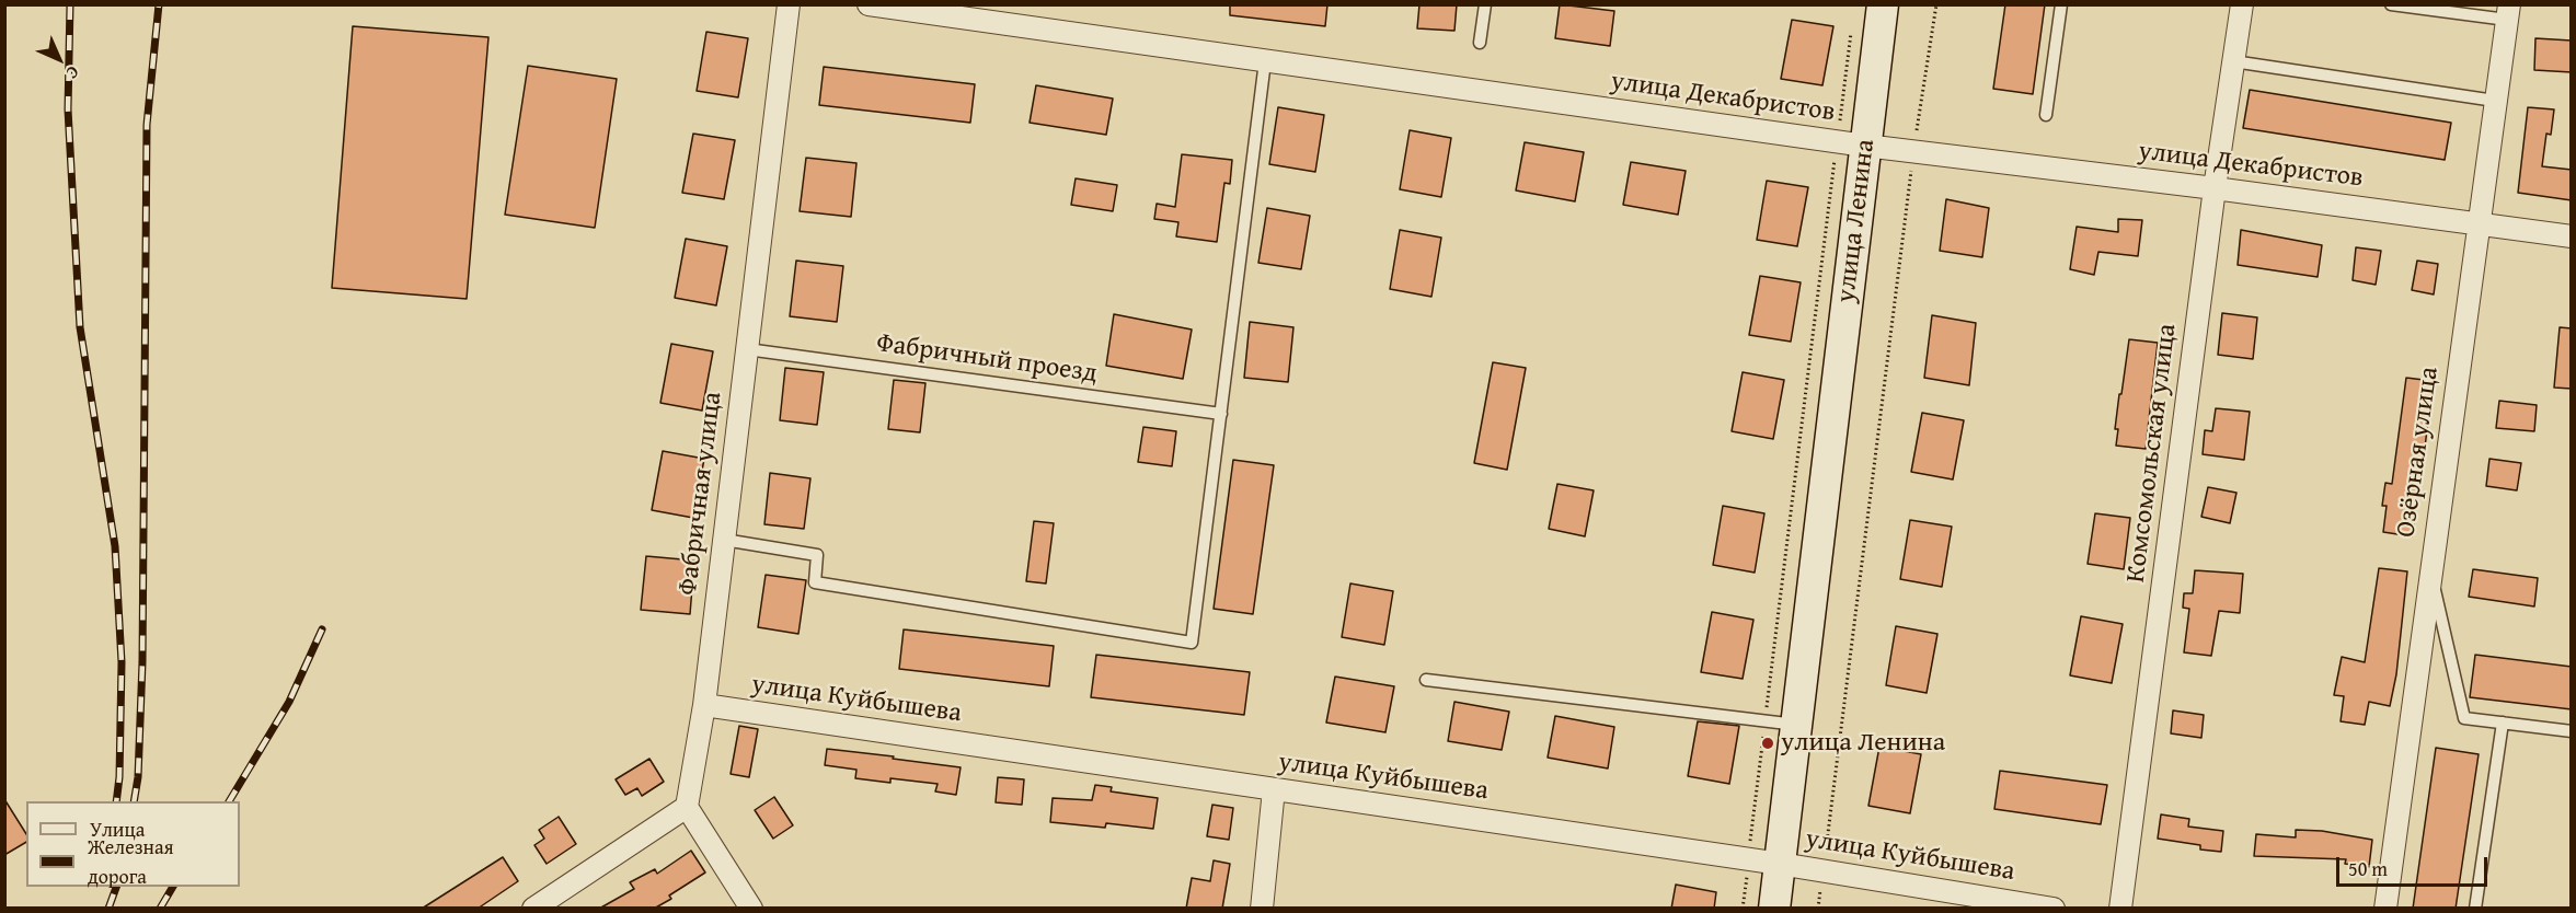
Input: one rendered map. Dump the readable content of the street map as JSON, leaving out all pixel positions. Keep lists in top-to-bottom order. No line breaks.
{"streets":{"main road":["улица Ленина"],"street":["улица Декабристов","Озёрная улица","Комсомольская улица","Фабричная улица","улица Куйбышева"],"lane":["Фабричный проезд"]},"crossings":[["улица Декабристов","улица Ленина"],["улица Декабристов","Озёрная улица"],["улица Декабристов","Комсомольская улица"],["улица Ленина","улица Куйбышева"],["Фабричный проезд","Фабричная улица"],["Фабричная улица","улица Куйбышева"]],"places":["улица Ленина"],"legend":["Улица","Железная дорога"],"scale_bar":"50 m","north":"bottom right"}
